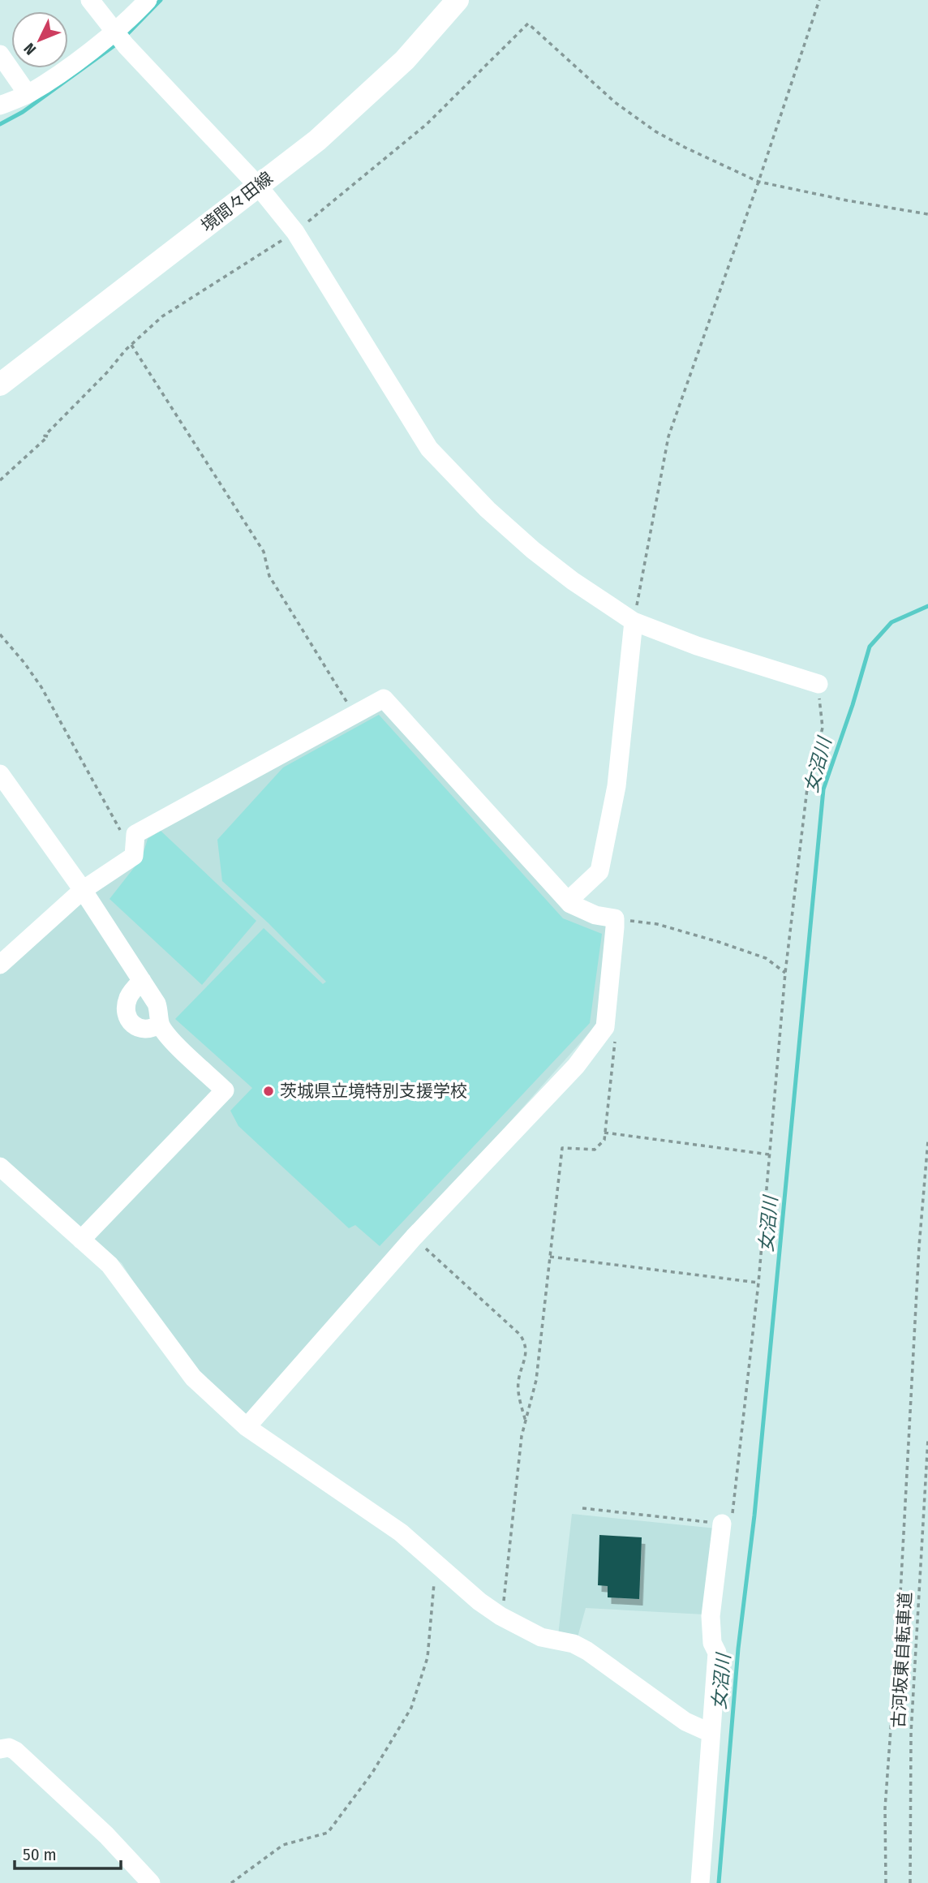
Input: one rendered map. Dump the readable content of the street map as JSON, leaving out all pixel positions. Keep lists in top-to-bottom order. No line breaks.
{"streets":{"main road":["境間々田線"],"path":["古河坂東自転車道"]},"water":["女沼川"],"places":["茨城県立境特別支援学校"],"scale_bar":"50 m","north":"bottom left"}
